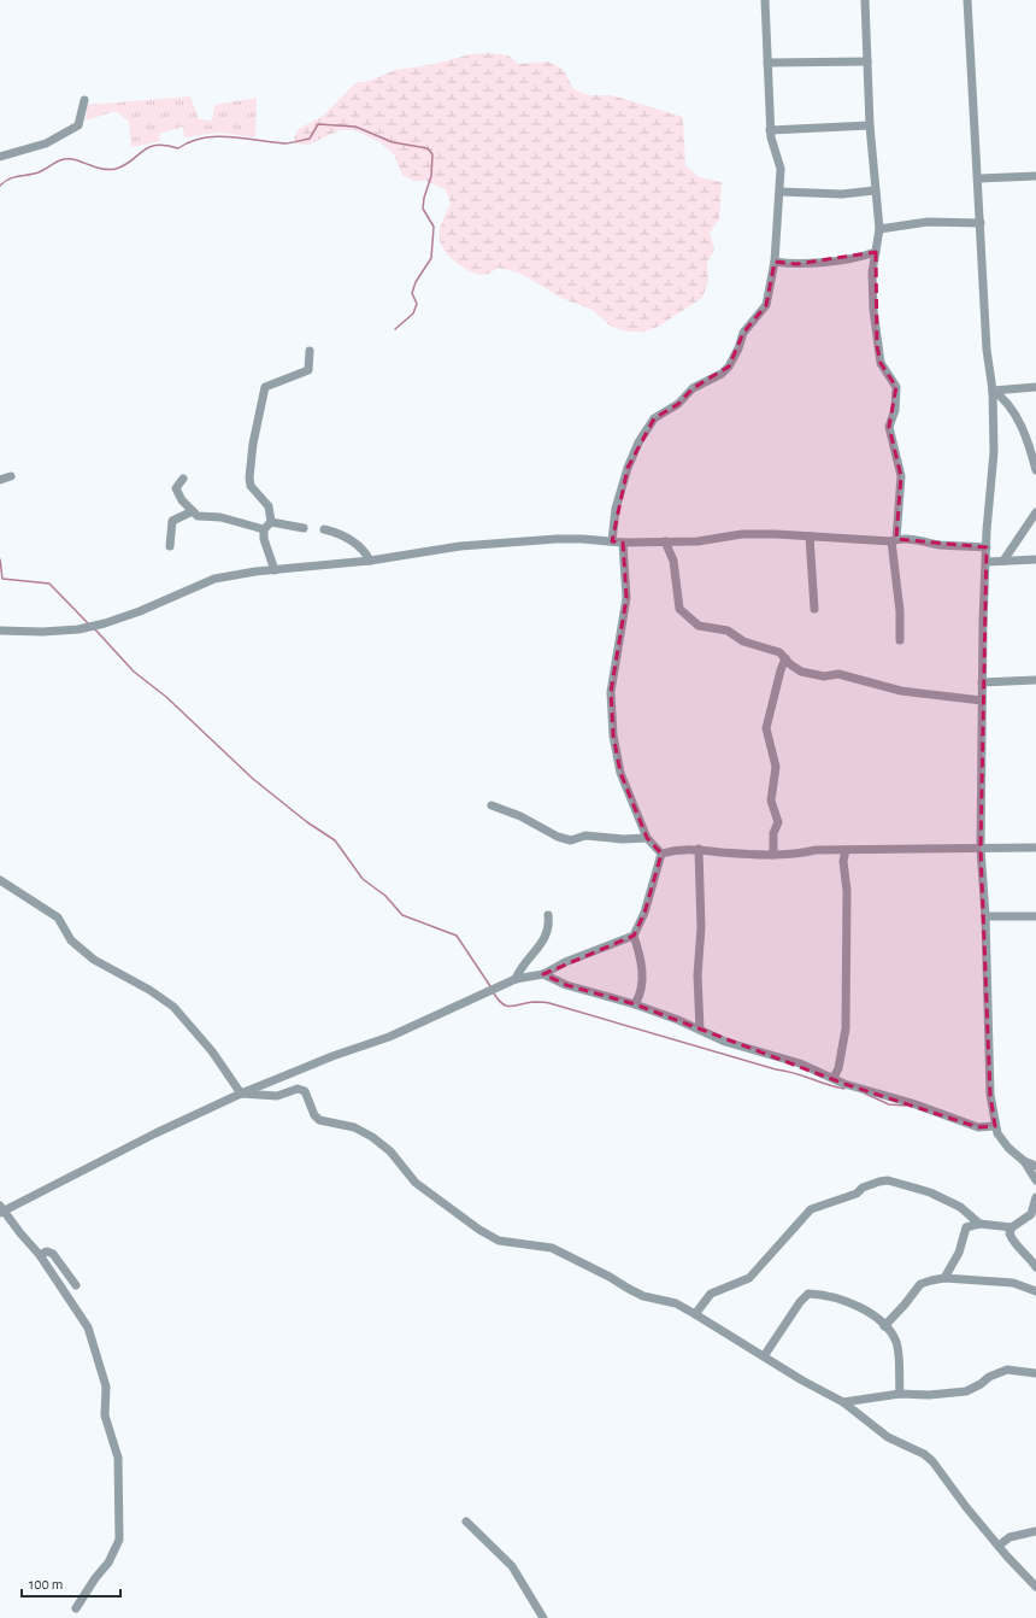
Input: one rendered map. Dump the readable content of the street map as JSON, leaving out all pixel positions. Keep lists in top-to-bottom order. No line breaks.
{"scale_bar":"100 m"}
